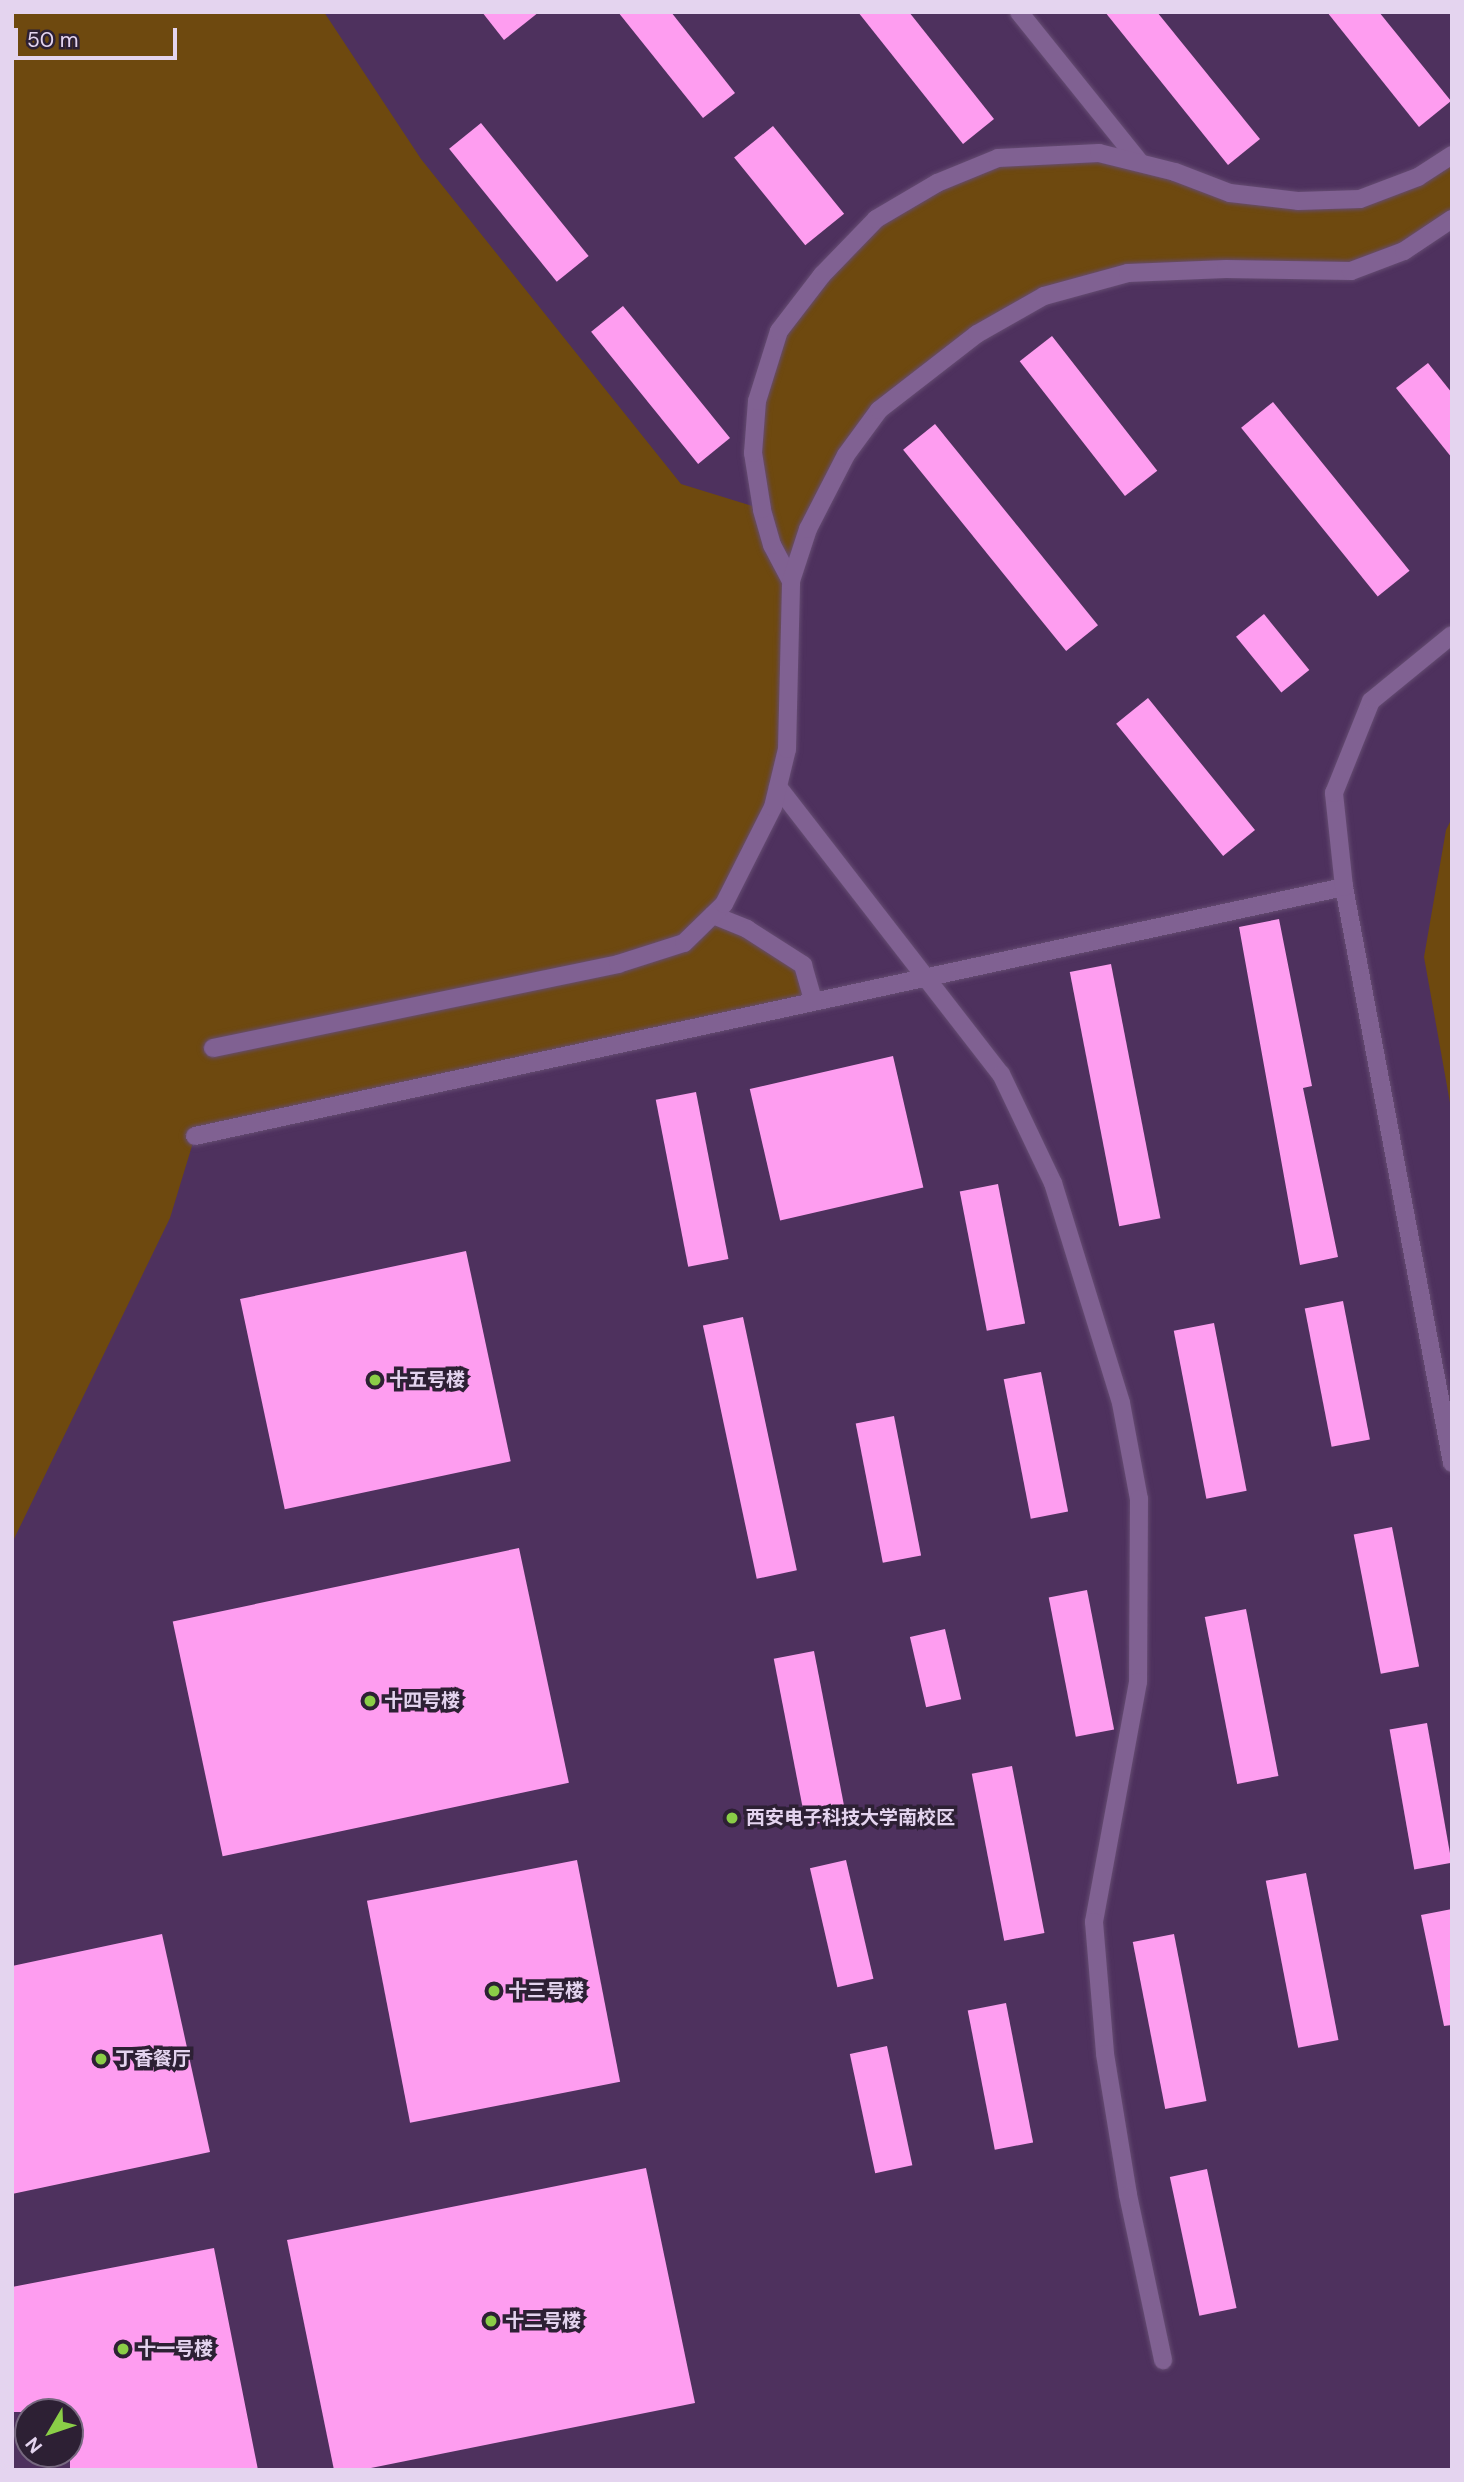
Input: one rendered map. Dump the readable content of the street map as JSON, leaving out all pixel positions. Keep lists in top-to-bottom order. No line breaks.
{"places":["十五号楼","十四号楼","西安电子科技大学南校区","十三号楼","丁香餐厅","十二号楼","十一号楼"],"scale_bar":"50 m","north":"bottom left"}
